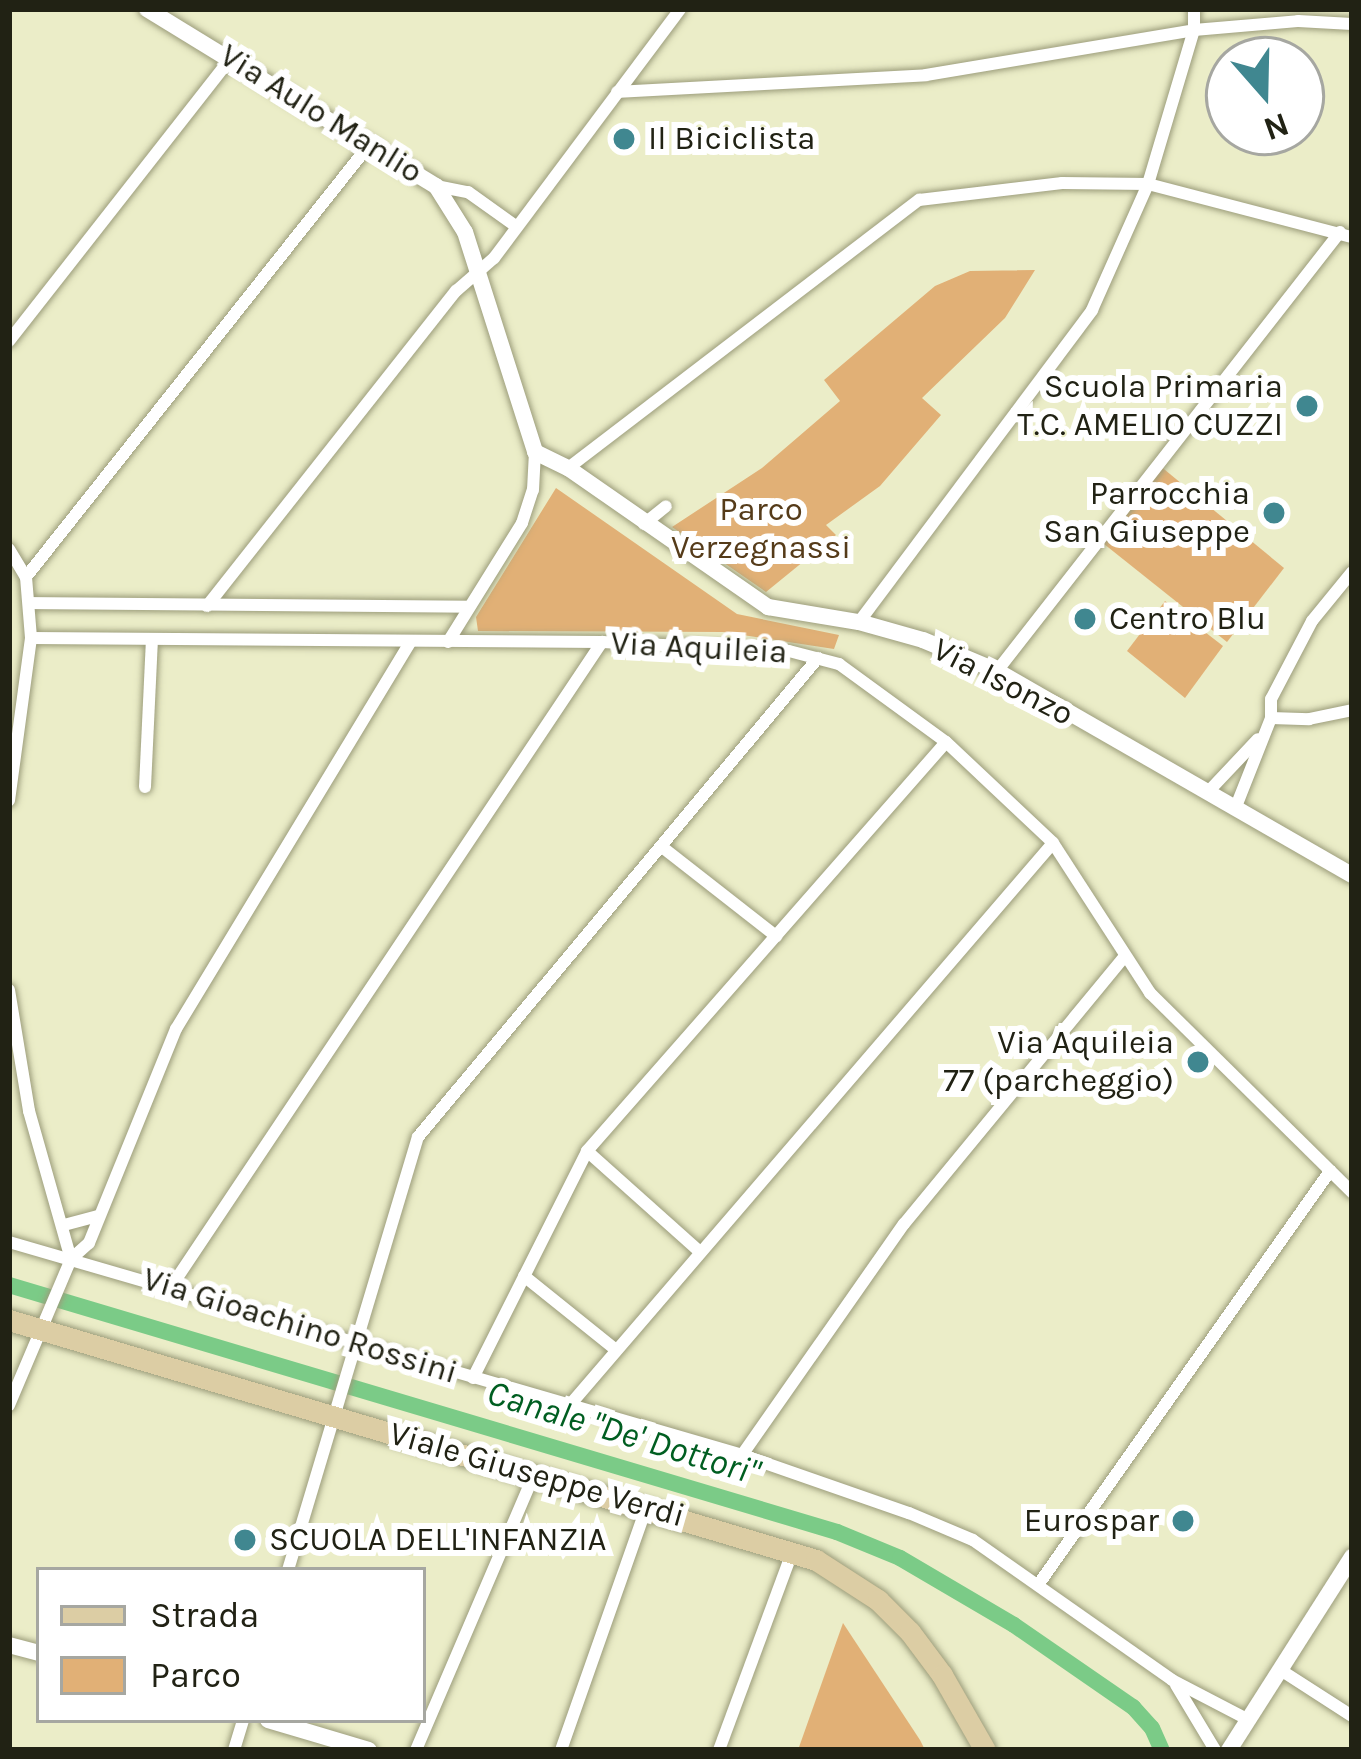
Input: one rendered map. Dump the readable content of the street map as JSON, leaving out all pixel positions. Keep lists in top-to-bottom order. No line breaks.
{"streets":{"main road":["Viale Giuseppe Verdi"],"street":["Via Aulo Manlio","Via Aquileia","Via Isonzo","Via Gioachino Rossini"]},"crossings":[["Via Aulo Manlio","Via Aquileia"],["Via Aulo Manlio","Via Isonzo"]],"water":["Canale \"De' Dottori\""],"parks":["Parco Verzegnassi"],"places":["Il Biciclista","Scuola Primaria T.C. AMELIO CUZZI","Parrocchia San Giuseppe","Centro Blu","Via Aquileia 77 (parcheggio)","Eurospar","SCUOLA DELL'INFANZIA"],"legend":["Strada","Parco"],"north":"bottom"}
